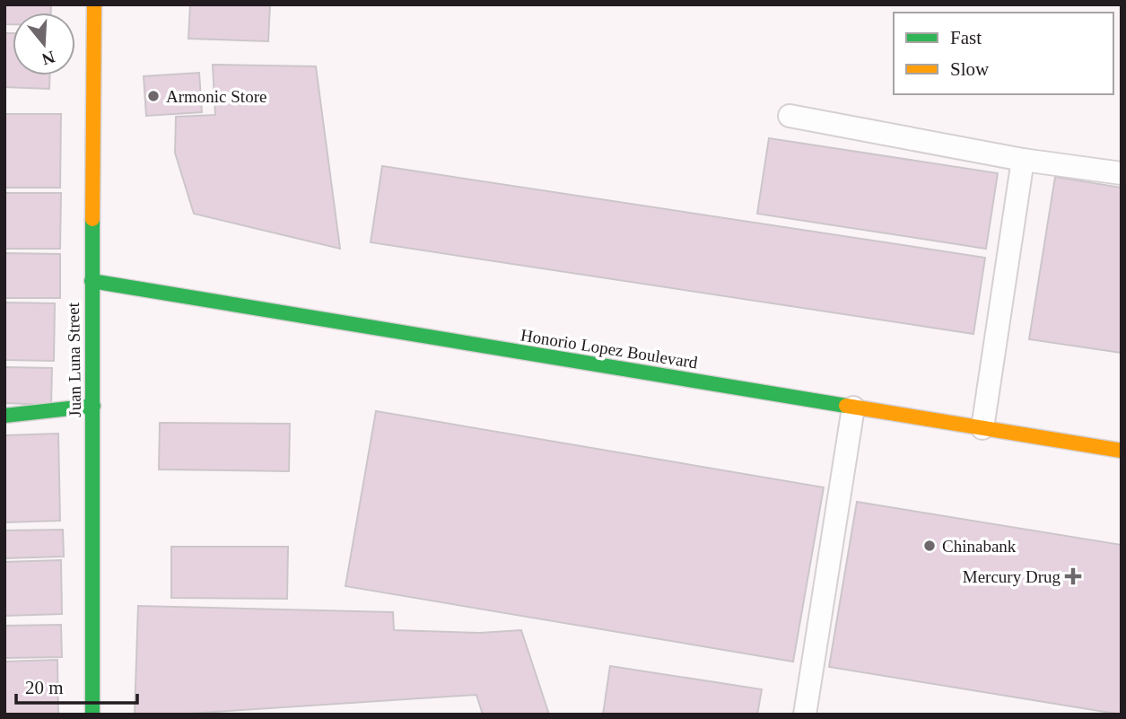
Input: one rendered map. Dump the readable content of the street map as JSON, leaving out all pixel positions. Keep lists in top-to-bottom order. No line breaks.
{"streets":{"main road":["Honorio Lopez Boulevard","Juan Luna Street"]},"crossings":[["Honorio Lopez Boulevard","Juan Luna Street"]],"places":{"other":["Armonic Store","Chinabank"],"health":["Mercury Drug"]},"legend":["Fast","Slow"],"scale_bar":"20 m","north":"bottom"}
